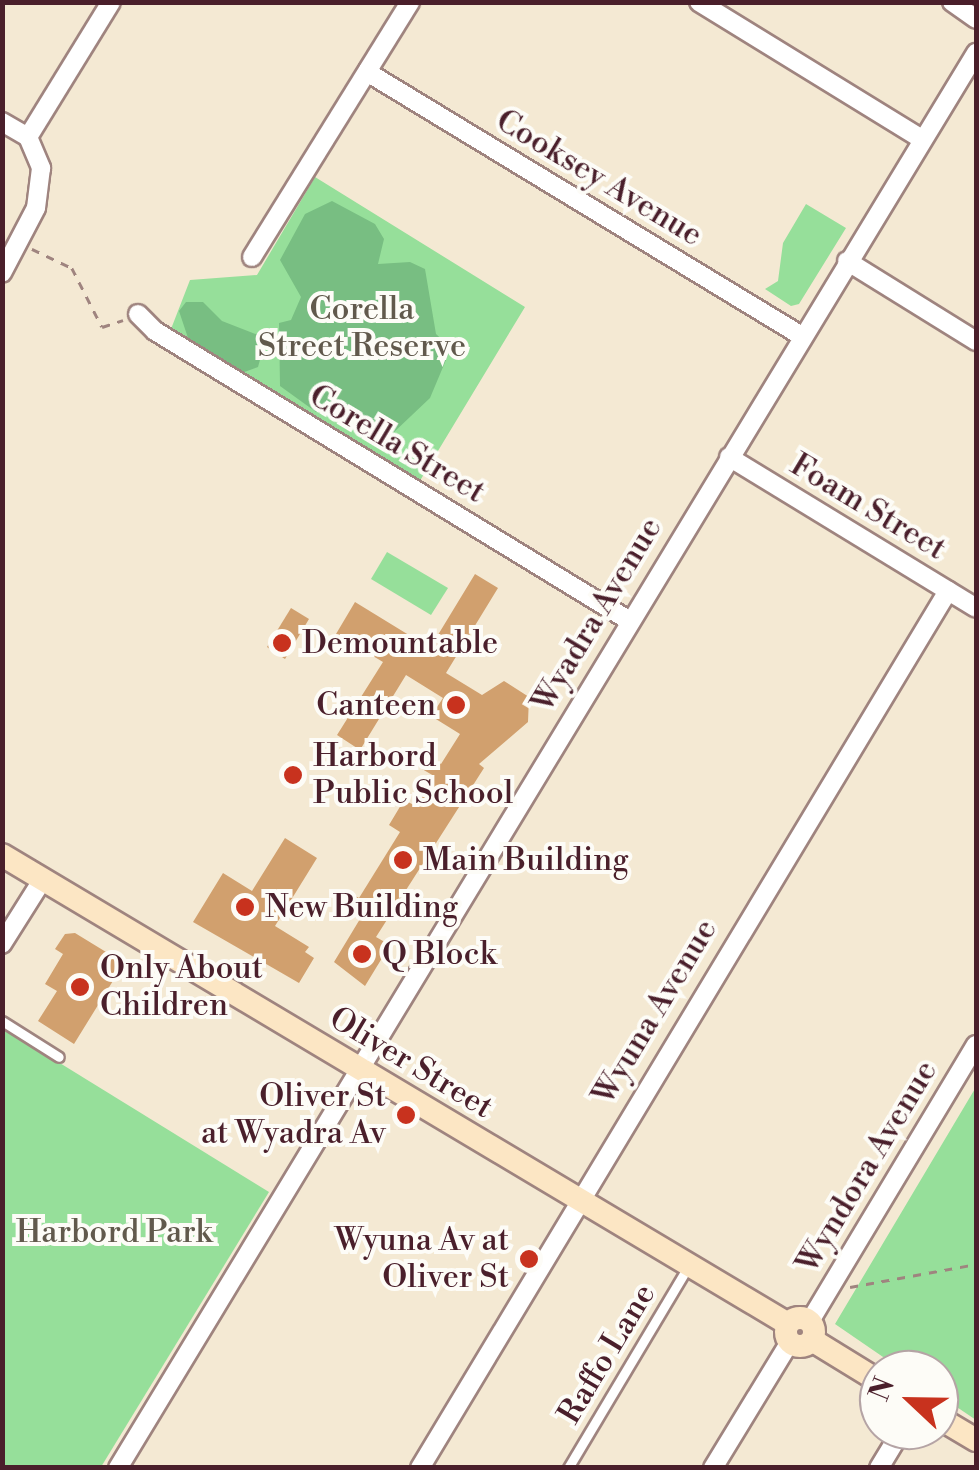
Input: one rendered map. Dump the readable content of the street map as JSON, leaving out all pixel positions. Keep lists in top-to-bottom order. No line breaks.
{"streets":{"main road":["Oliver Street"],"street":["Cooksey Avenue","Corella Street","Foam Street","Wyadra Avenue","Wyuna Avenue","Wyndora Avenue"],"lane":["Raffo Lane"]},"crossings":[["Cooksey Avenue","Wyadra Avenue"],["Corella Street","Wyadra Avenue"],["Foam Street","Wyadra Avenue"],["Foam Street","Wyuna Avenue"],["Wyadra Avenue","Oliver Street"],["Wyuna Avenue","Oliver Street"],["Oliver Street","Wyndora Avenue"],["Oliver Street","Raffo Lane"]],"parks":["Corella Street Reserve","Harbord Park"],"places":["Demountable","Canteen","Harbord Public School","Main Building","New Building","Q Block","Only About Children","Oliver St at Wyadra Av","Wyuna Av at Oliver St"],"north":"left"}
